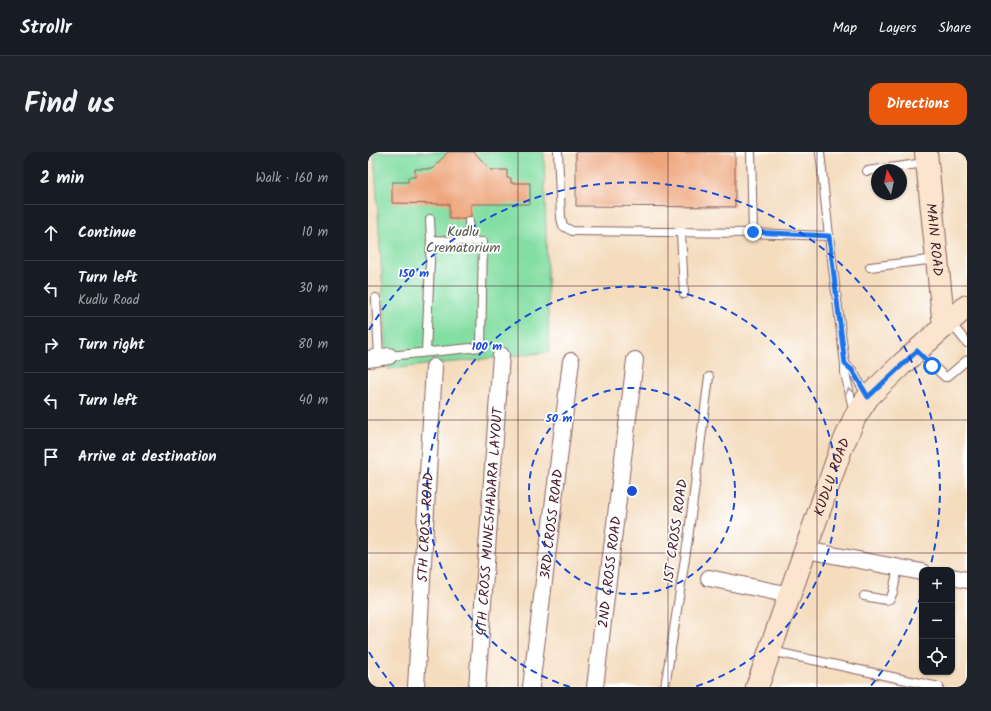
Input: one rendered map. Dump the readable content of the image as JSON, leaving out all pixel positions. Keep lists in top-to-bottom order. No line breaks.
{"streets":{"street":["MAIN ROAD","KUDLU ROAD","4TH CROSS MUNESHAWARA LAYOUT","3RD CROSS ROAD","5TH CROSS ROAD","2ND CROSS ROAD"],"lane":["1ST CROSS ROAD"]},"crossings":[["MAIN ROAD","KUDLU ROAD"]],"parks":["Kudlu Crematorium"],"north":"top","page":{"header":"Strollr","nav":["Map","Layers","Share"],"title":"Find us","buttons":"Directions","heading":["2 min","Walk · 160 m"],"list":[["Continue","10 m"],["Turn left","Kudlu Road","30 m"],["Turn right","80 m"],["Turn left","40 m"],"Arrive at destination"],"map_buttons":["+","−"]},"rings":["150 m","100 m","50 m"]}
